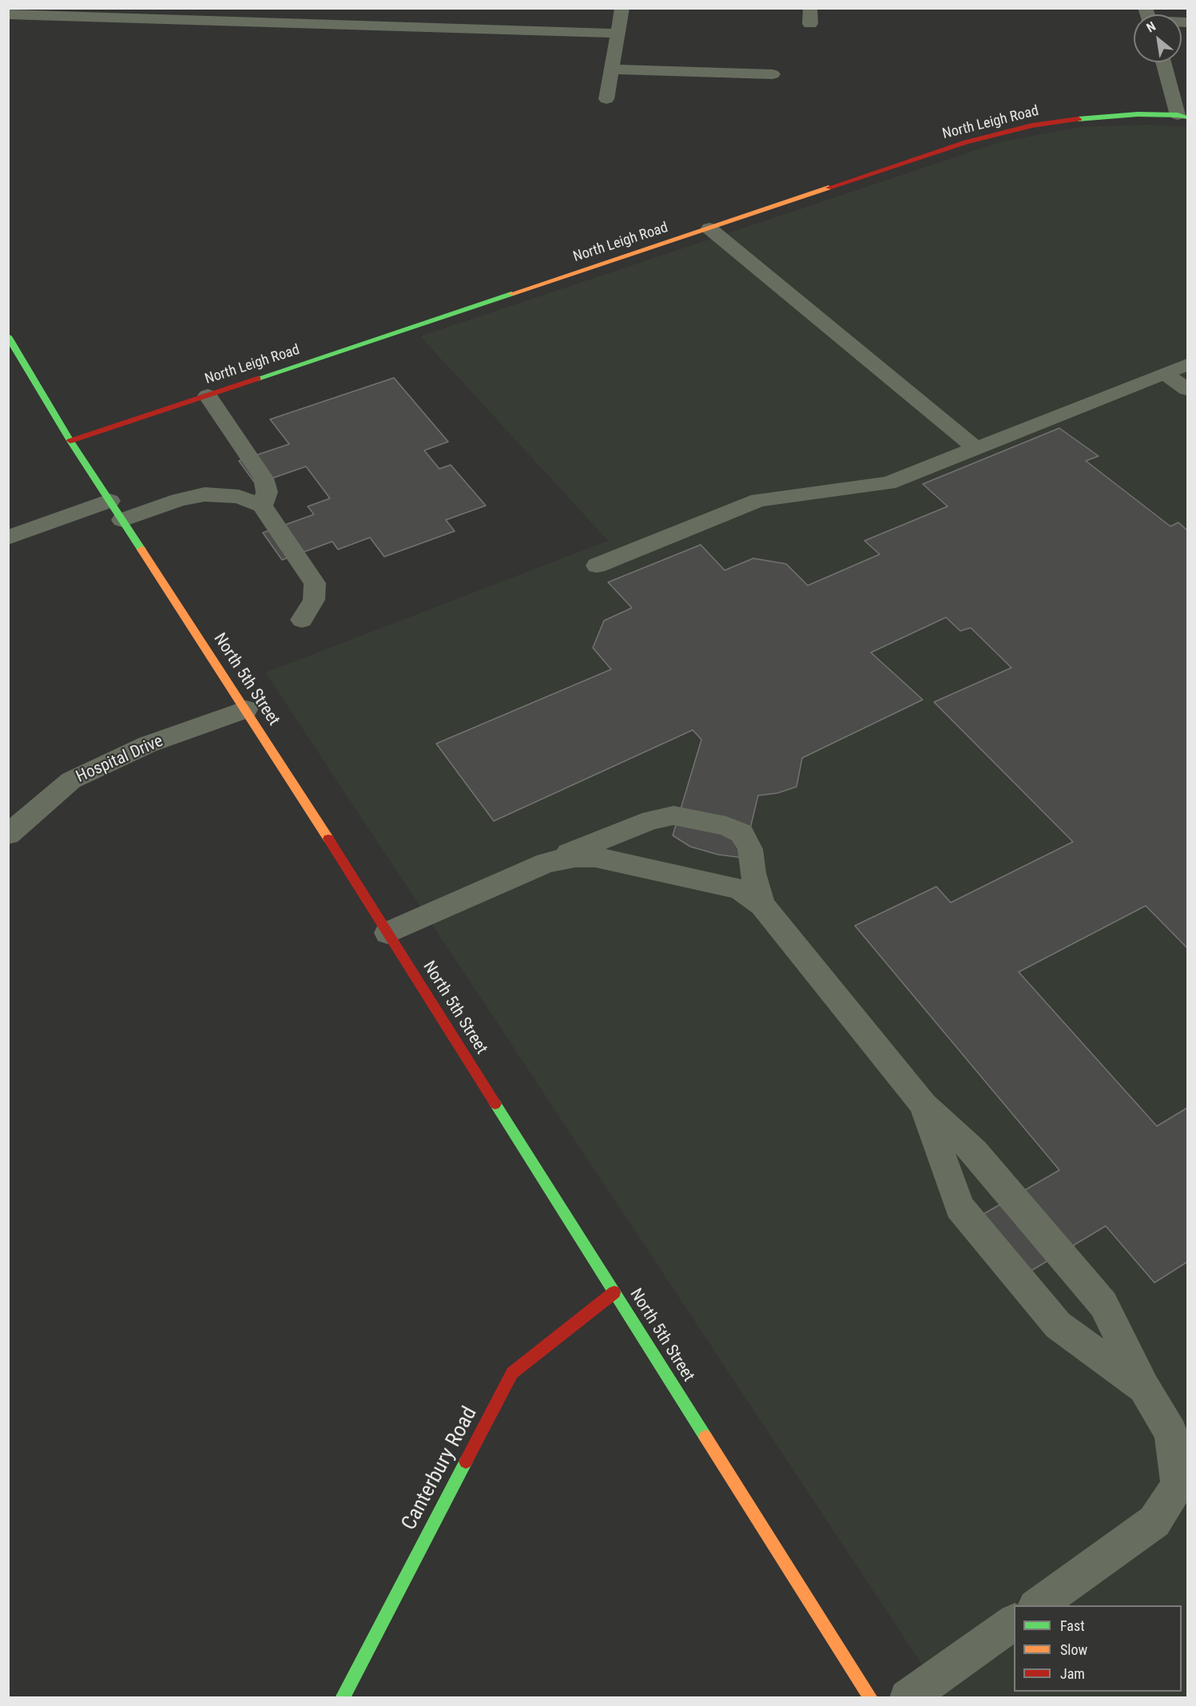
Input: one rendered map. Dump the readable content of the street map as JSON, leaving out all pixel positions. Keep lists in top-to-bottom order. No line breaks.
{"streets":{"street":["North Leigh Road","North 5th Street","Hospital Drive","Canterbury Road"]},"crossings":[["North Leigh Road","North 5th Street"],["North 5th Street","Hospital Drive"],["North 5th Street","Canterbury Road"]],"legend":["Fast","Slow","Jam"],"north":"top left"}
